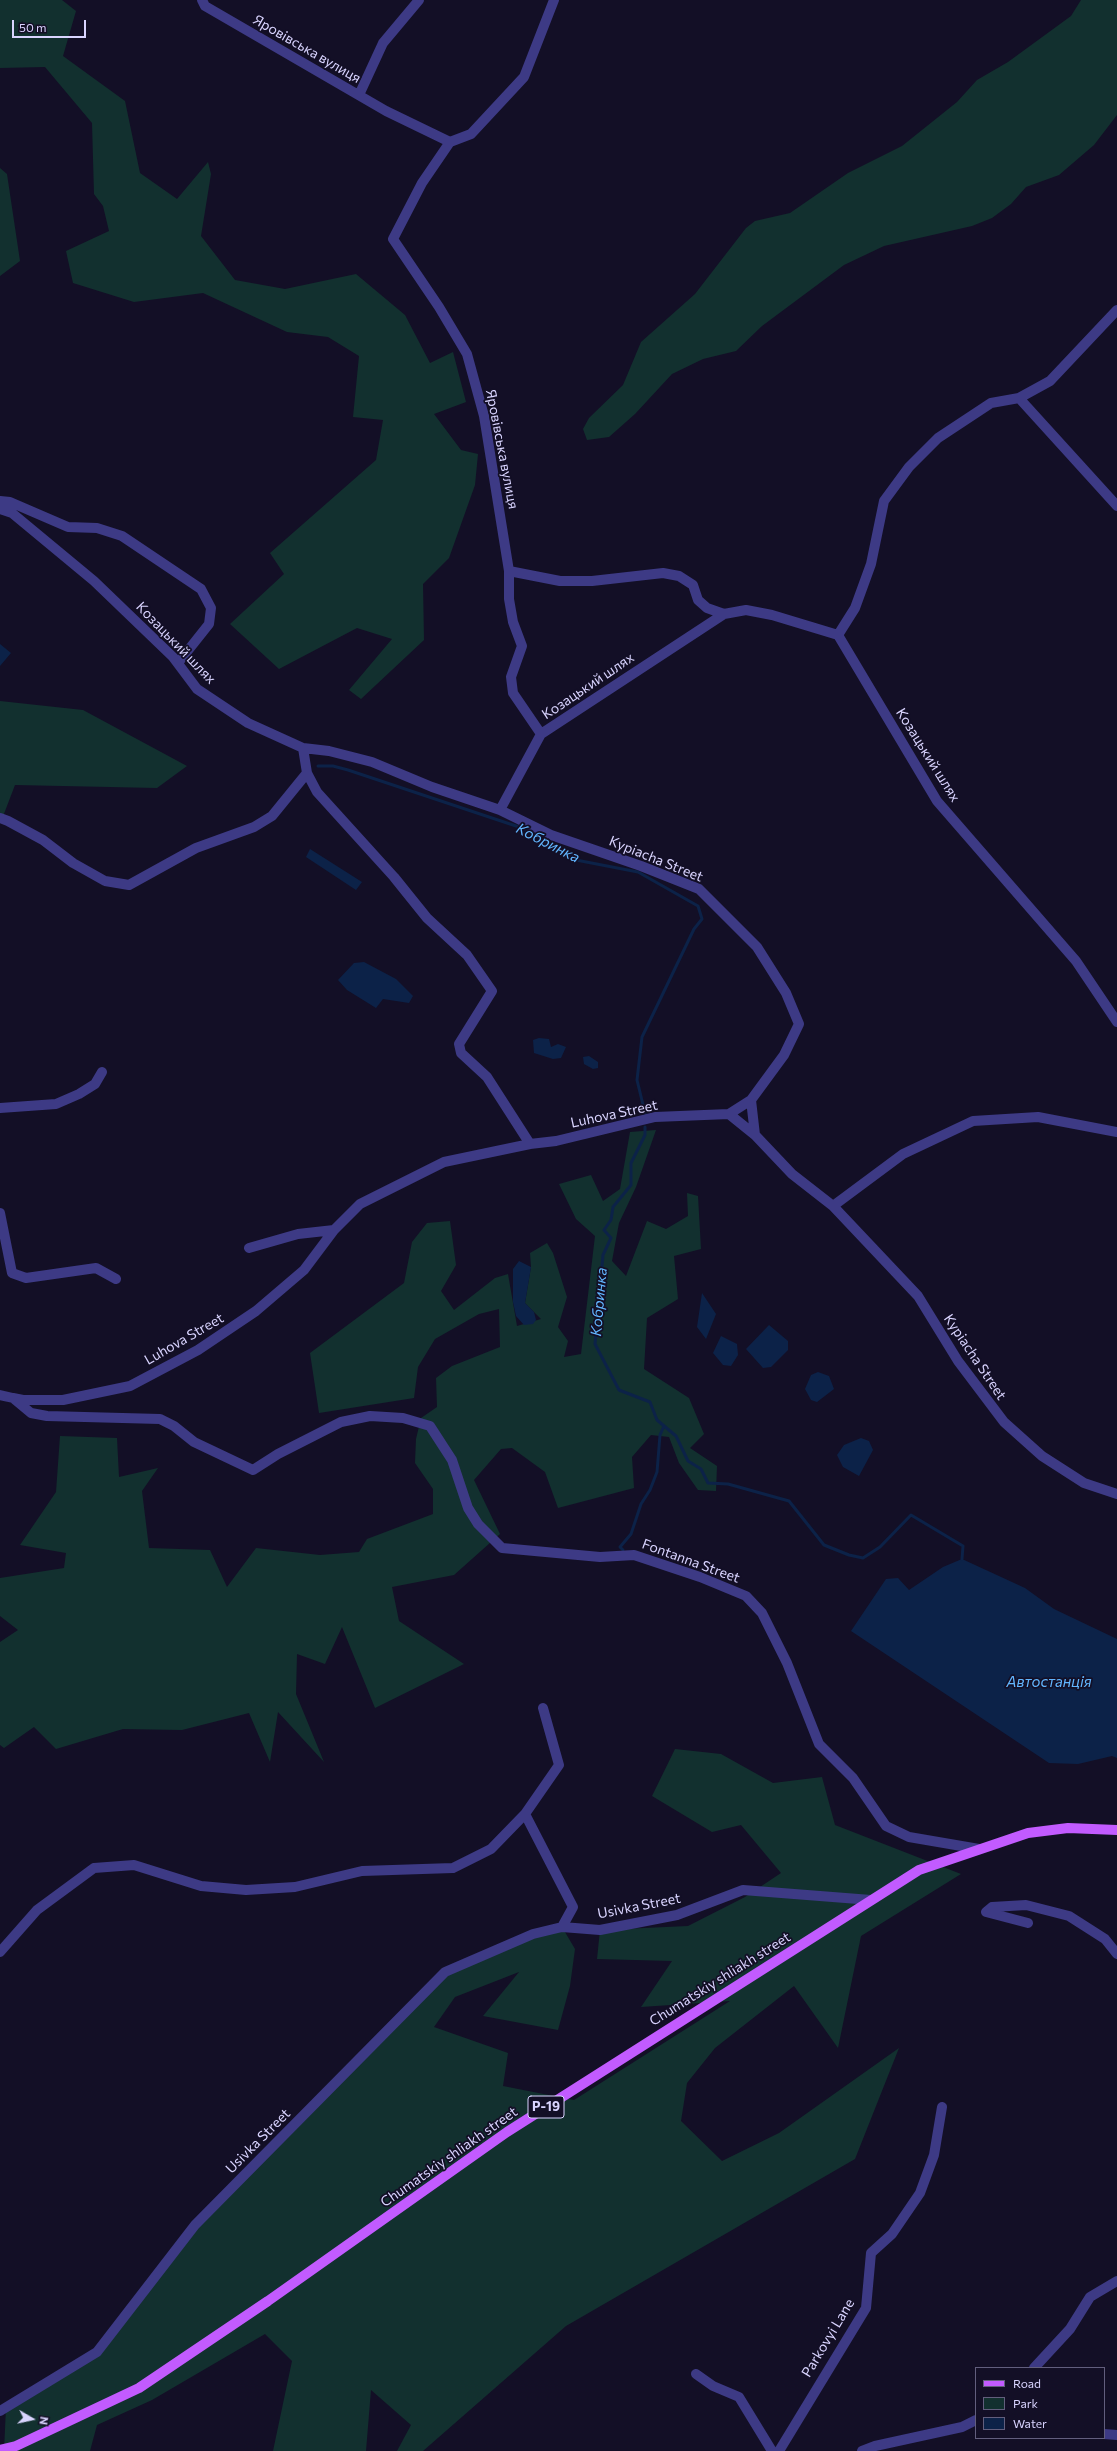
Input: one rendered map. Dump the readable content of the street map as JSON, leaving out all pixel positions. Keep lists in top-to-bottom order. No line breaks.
{"streets":{"main road":["Chumatskiy shliakh street","Р-19"],"street":["Яровівська вулиця","Козацький шлях","Kypiacha Street","Luhova Street","Fontanna Street","Usivka Street","Parkovyi Lane"]},"crossings":[["Козацький шлях","Kypiacha Street"],["Kypiacha Street","Luhova Street"],["Luhova Street","Fontanna Street"],["Fontanna Street","Chumatskiy shliakh street"],["Usivka Street","Chumatskiy shliakh street"]],"water":["Кобринка","Автостанція"],"legend":["Road","Park","Water"],"scale_bar":"50 m","north":"right"}
